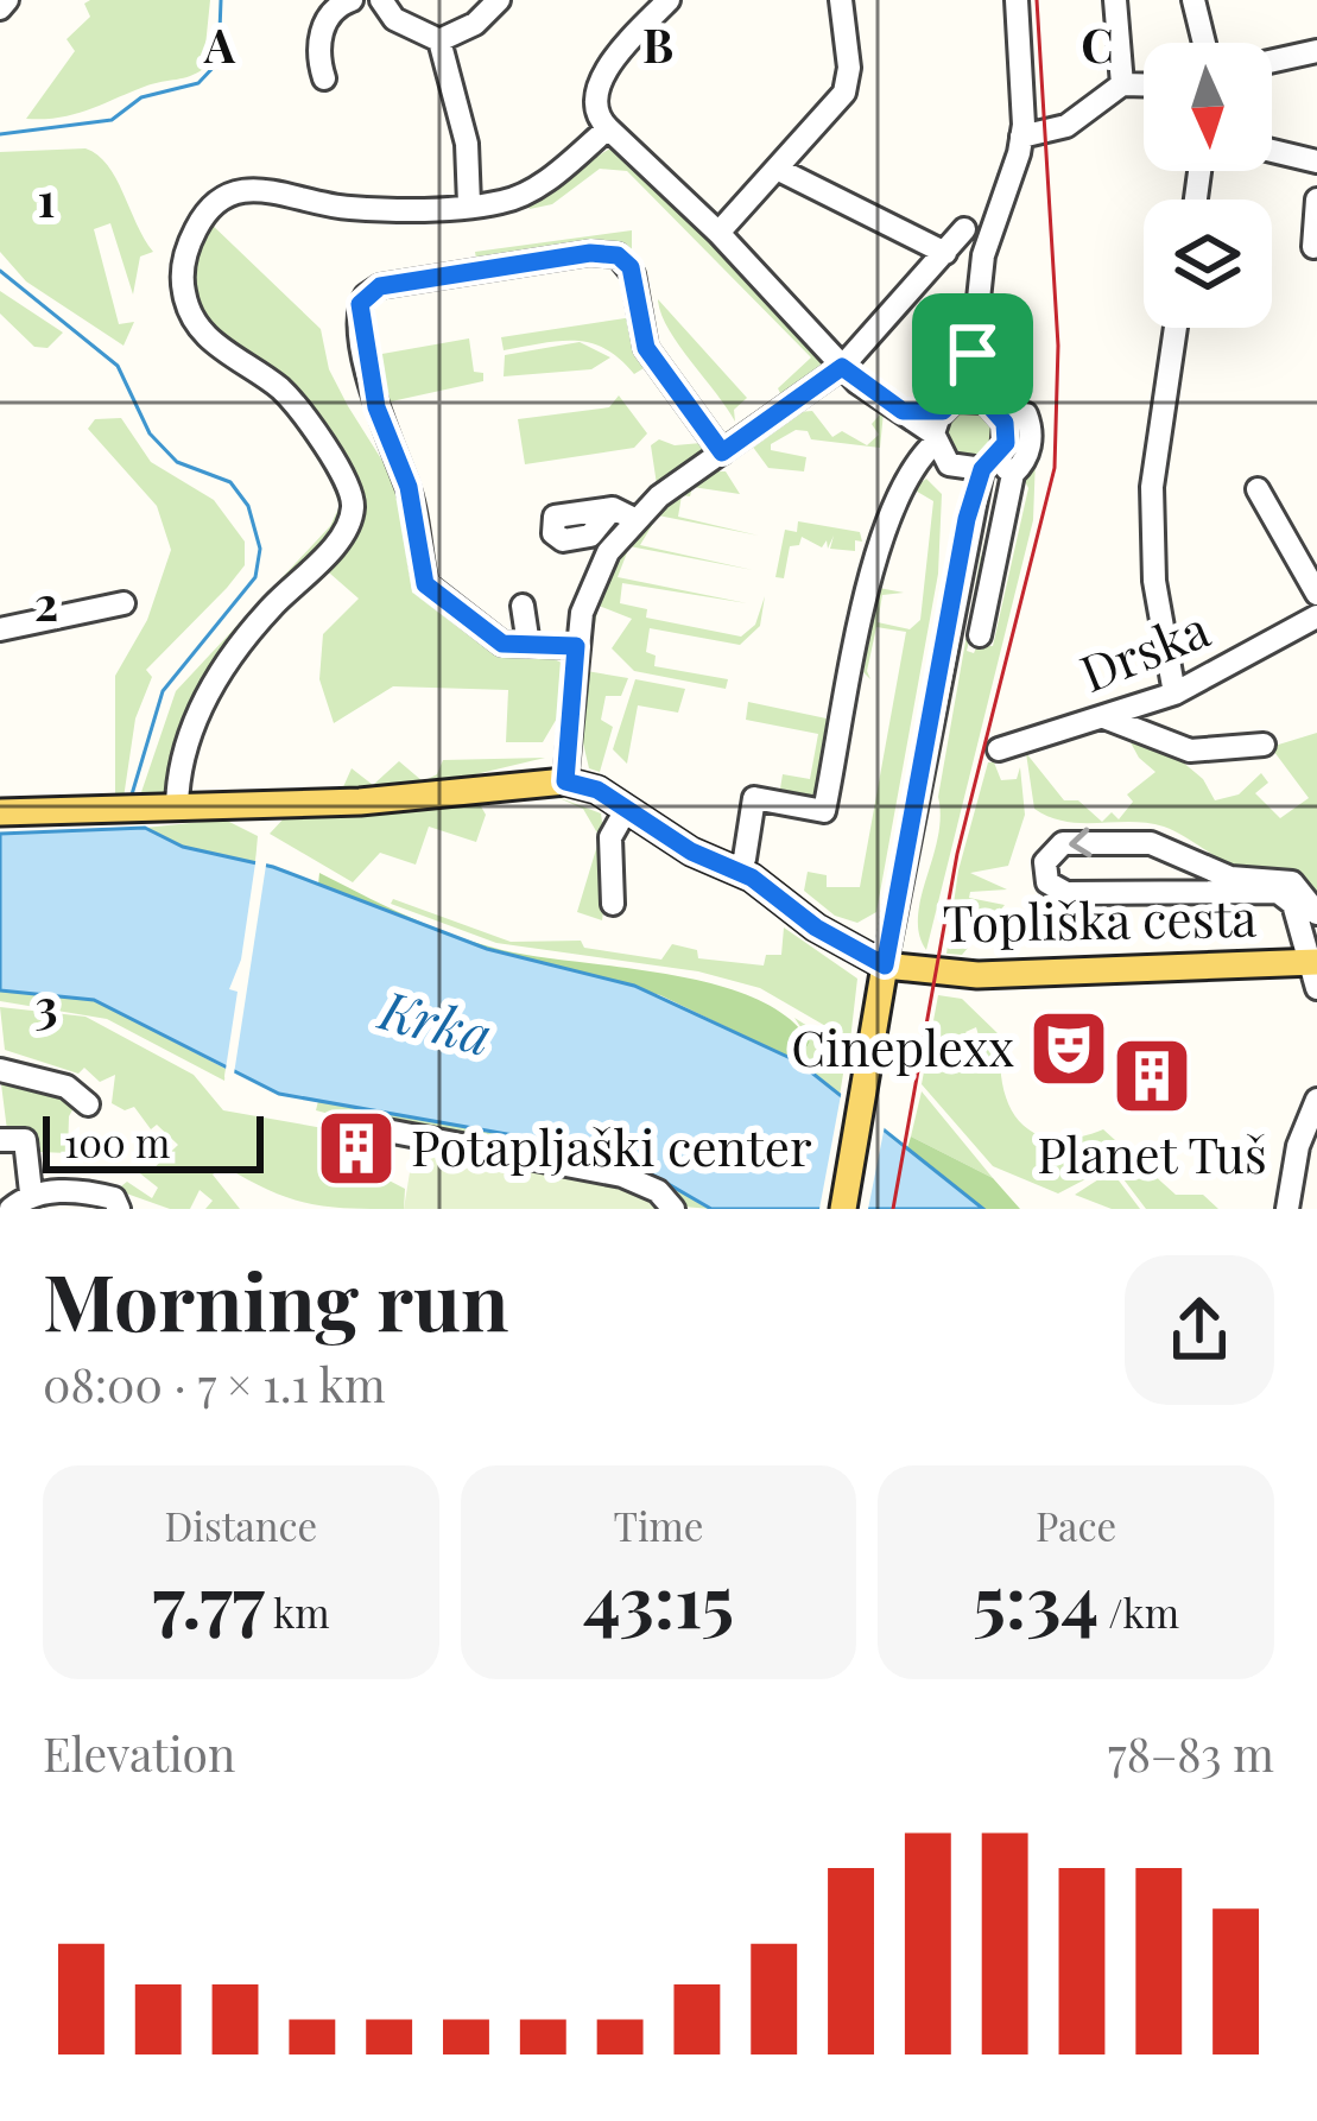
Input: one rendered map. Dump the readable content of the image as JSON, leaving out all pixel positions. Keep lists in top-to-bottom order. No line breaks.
{"streets":{"main road":["Topliška cesta"],"street":["Drska"]},"water":["Krka"],"places":{"theatre":["Cineplexx"],"building":["Planet Tuš","Potapljaški center"]},"scale_bar":"100 m","north":"bottom","page":{"scale":"100 m","heading":["Morning run","08:00 · 7 × 1.1 km"],"stats":[["Distance","7.77 km"],["Time","43:15"],["Pace","5:34 /km"]],"chart":["Elevation","78–83 m"]},"grid":{"columns":["A","B","C"],"rows":["1","2","3"]}}
